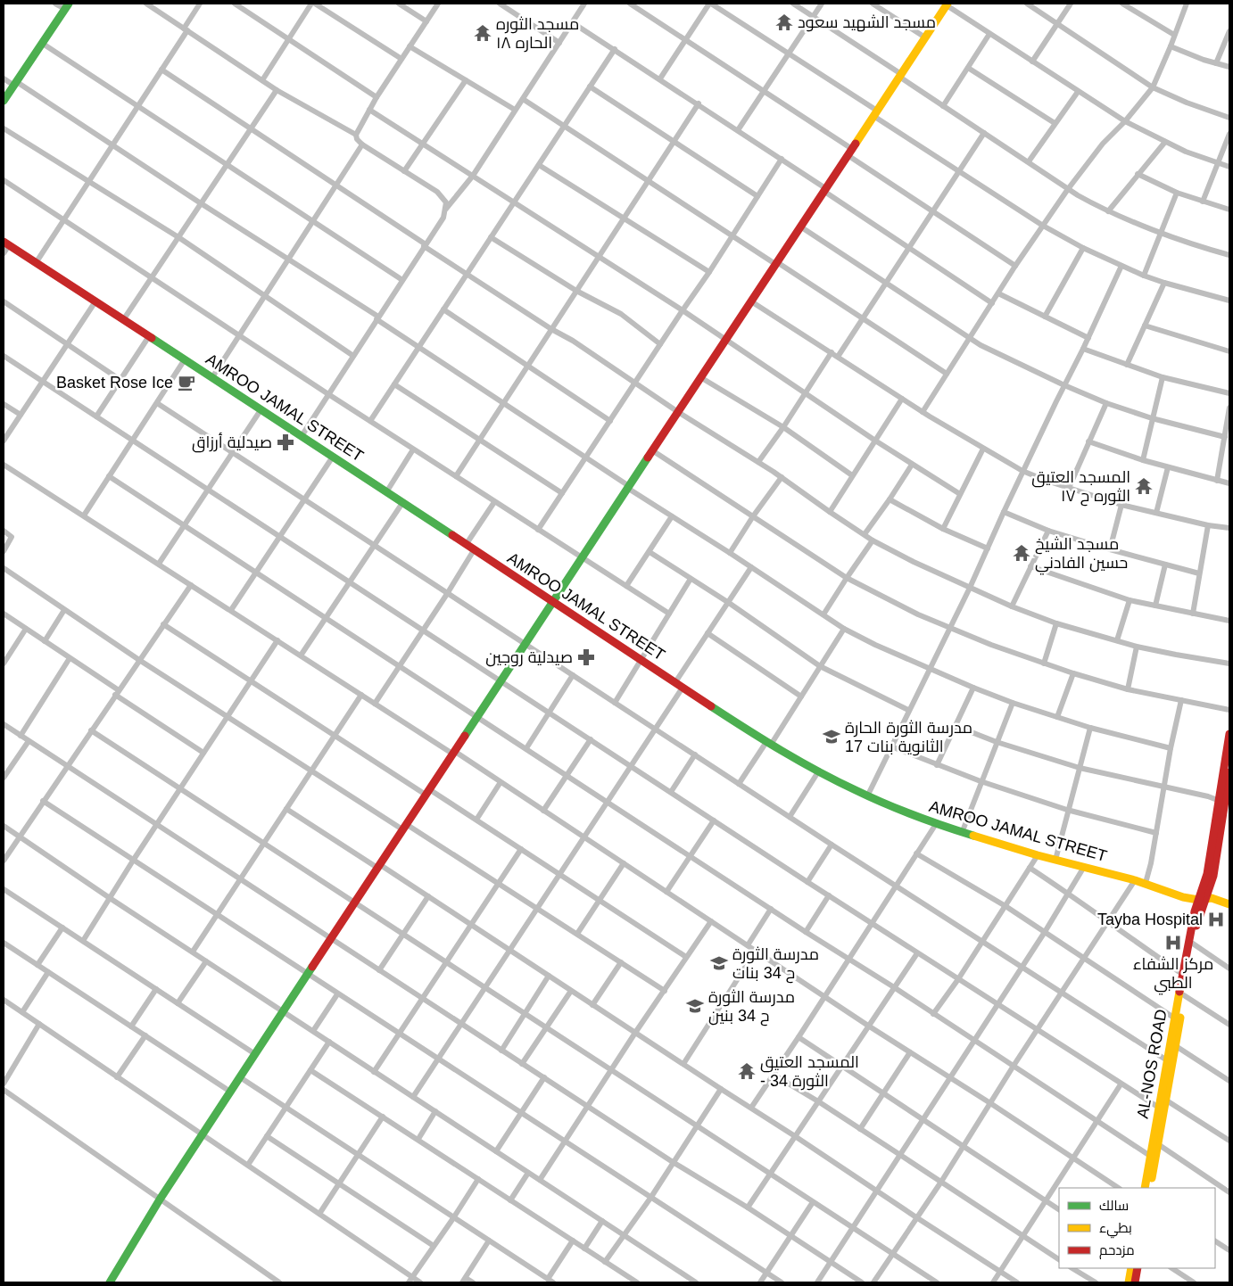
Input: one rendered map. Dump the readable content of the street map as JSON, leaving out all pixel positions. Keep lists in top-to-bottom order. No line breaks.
{"streets":{"street":["AMROO JAMAL STREET","AL-NOS ROAD"]},"crossings":[["AMROO JAMAL STREET","AL-NOS ROAD"]],"places":{"temple":["مسجد الشهيد سعود","مسجد الثوره الحاره ١٨","المسجد العتيق الثوره ح ١٧","مسجد الشيخ حسين الفادني","المسجد العتيق - الثورة 34"],"cafe":["Basket Rose Ice"],"pharmacy":["صيدلية أرزاق","صيدلية روجين"],"school or university":["مدرسة الثورة الحارة 17 الثانوية بنات","مدرسة الثورة ح 34 بنات","مدرسة الثورة ح 34 بنين"],"hospital":["Tayba Hospital","مركز الشفاء الطبي"]},"legend":["سالك","بطيء","مزدحم"]}
